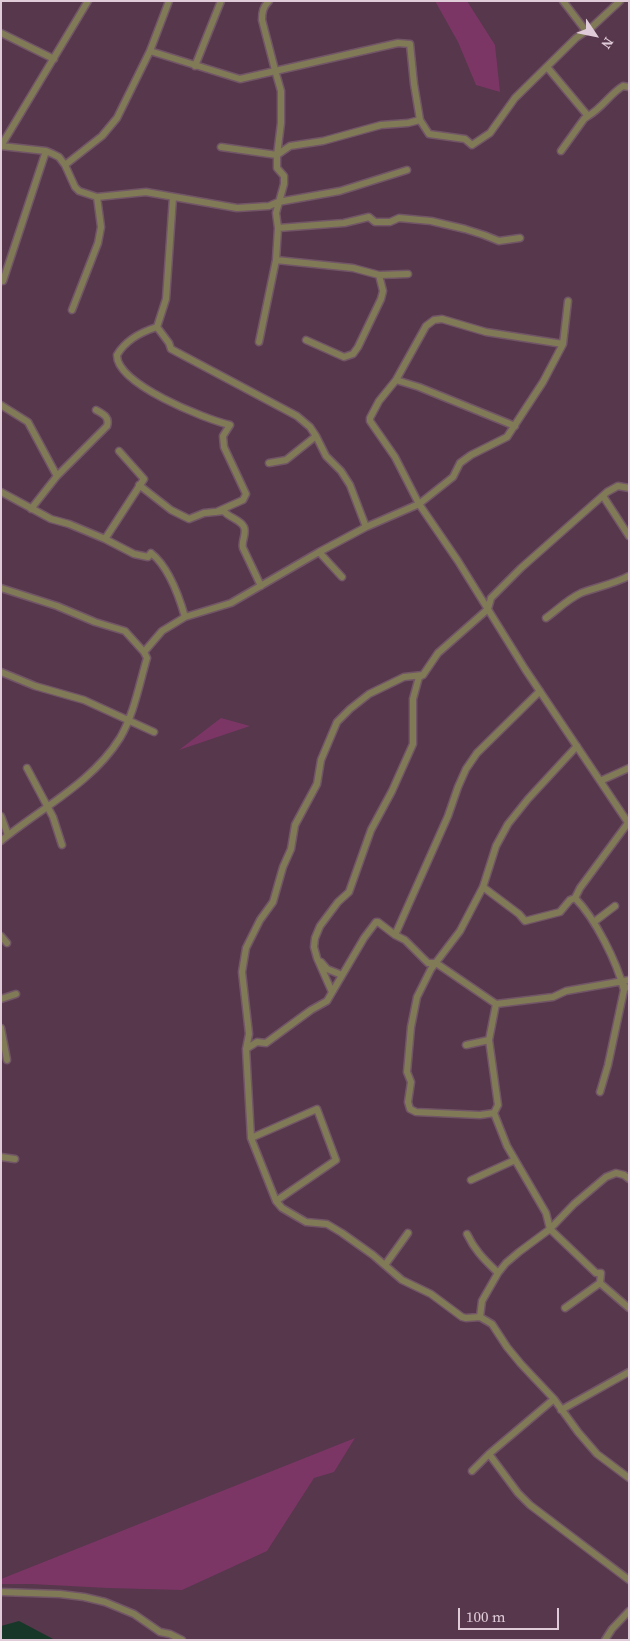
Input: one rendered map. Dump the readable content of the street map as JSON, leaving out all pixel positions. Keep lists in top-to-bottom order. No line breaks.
{"scale_bar":"100 m","north":"bottom right"}
